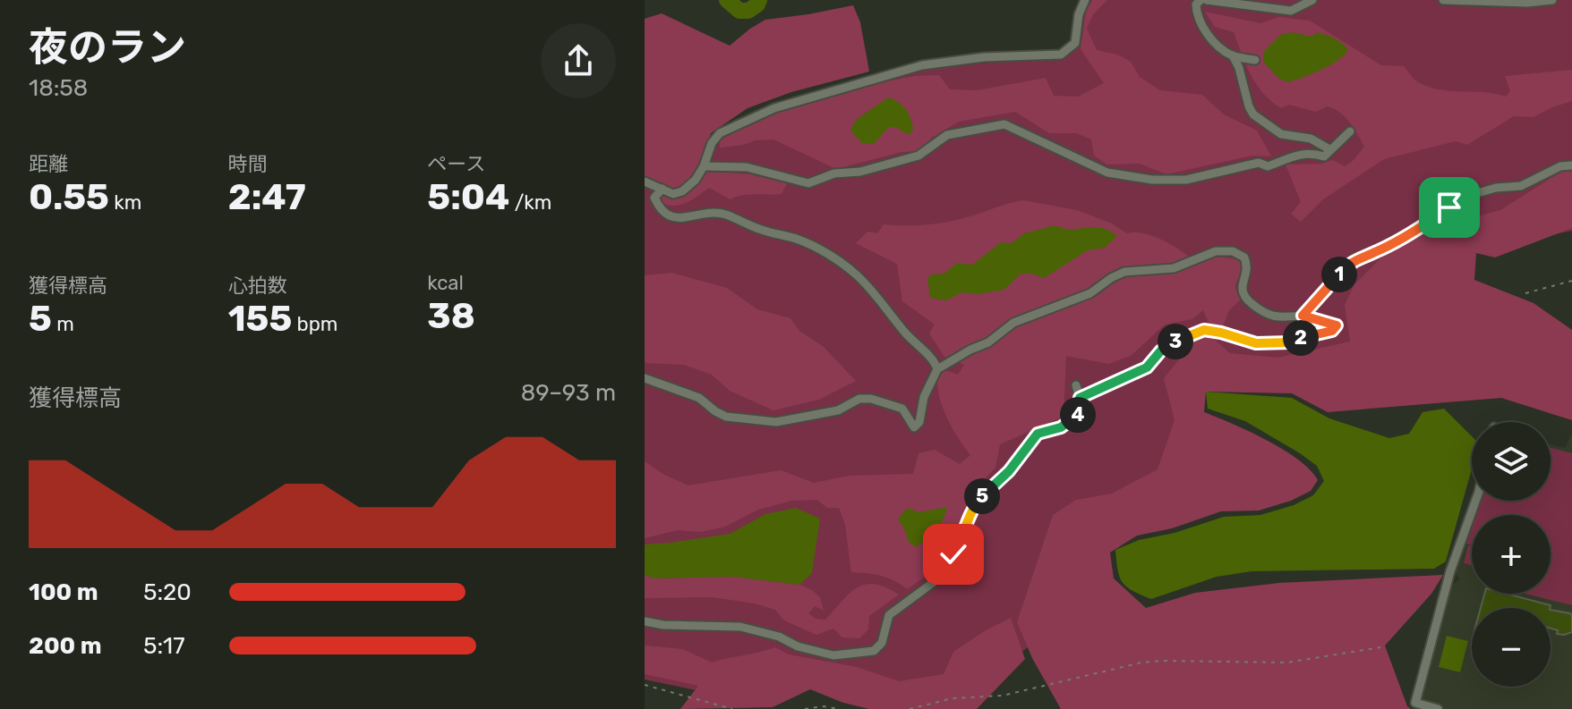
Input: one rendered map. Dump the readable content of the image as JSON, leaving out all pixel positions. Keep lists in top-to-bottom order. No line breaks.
{"page":{"heading":["夜のラン","18:58"],"stats":[["距離","0.55 km"],["時間","2:47"],["ペース","5:04 /km"],["獲得標高","5 m"],["心拍数","155 bpm"],["kcal","38"]],"pins":["1","2","3","4","5"],"chart":["獲得標高","89–93 m"],"map_buttons":["+","−"],"list":[{"name":"100 m","note":"5:20"},{"name":"200 m","note":"5:17"}]}}
